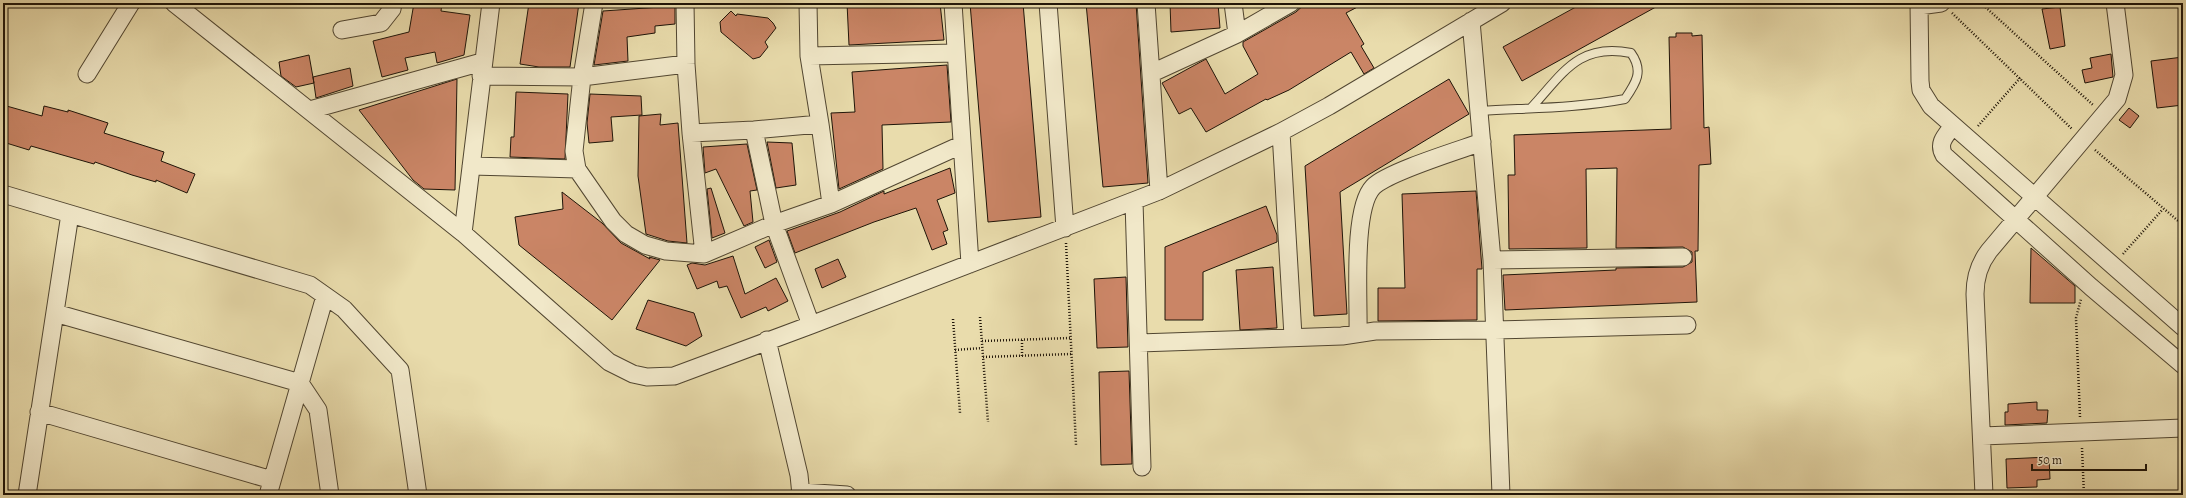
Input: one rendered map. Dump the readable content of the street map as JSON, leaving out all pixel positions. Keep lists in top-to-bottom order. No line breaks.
{"scale_bar":"50 m"}
